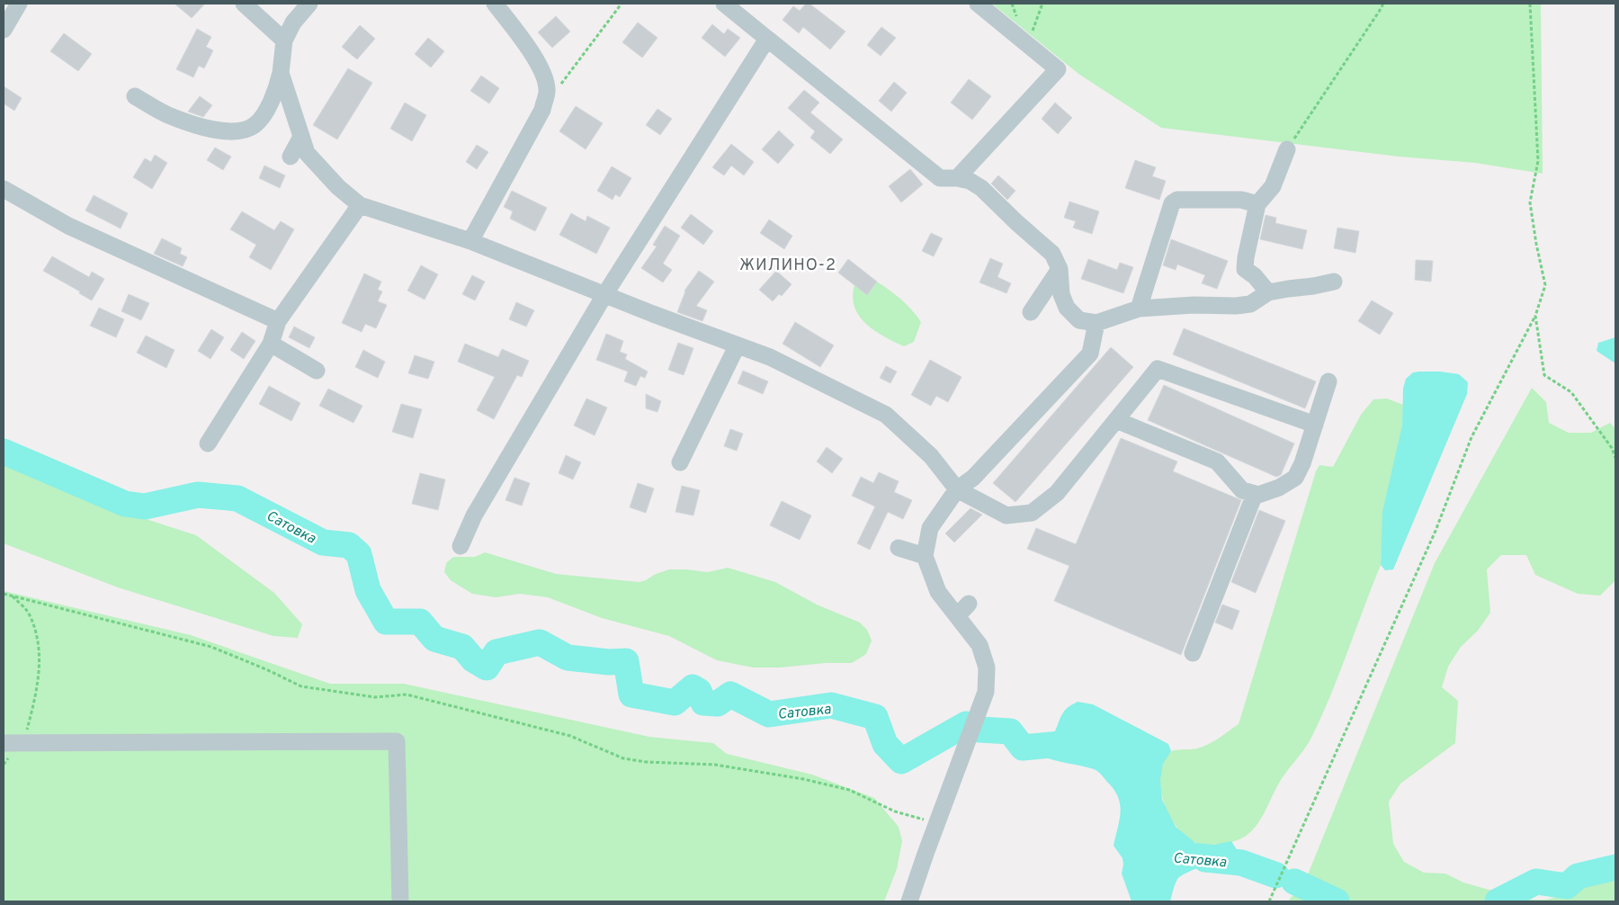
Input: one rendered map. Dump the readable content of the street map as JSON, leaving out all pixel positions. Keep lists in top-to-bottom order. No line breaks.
{"districts":["ЖИЛИНО-2"],"water":["Сатовка"]}
